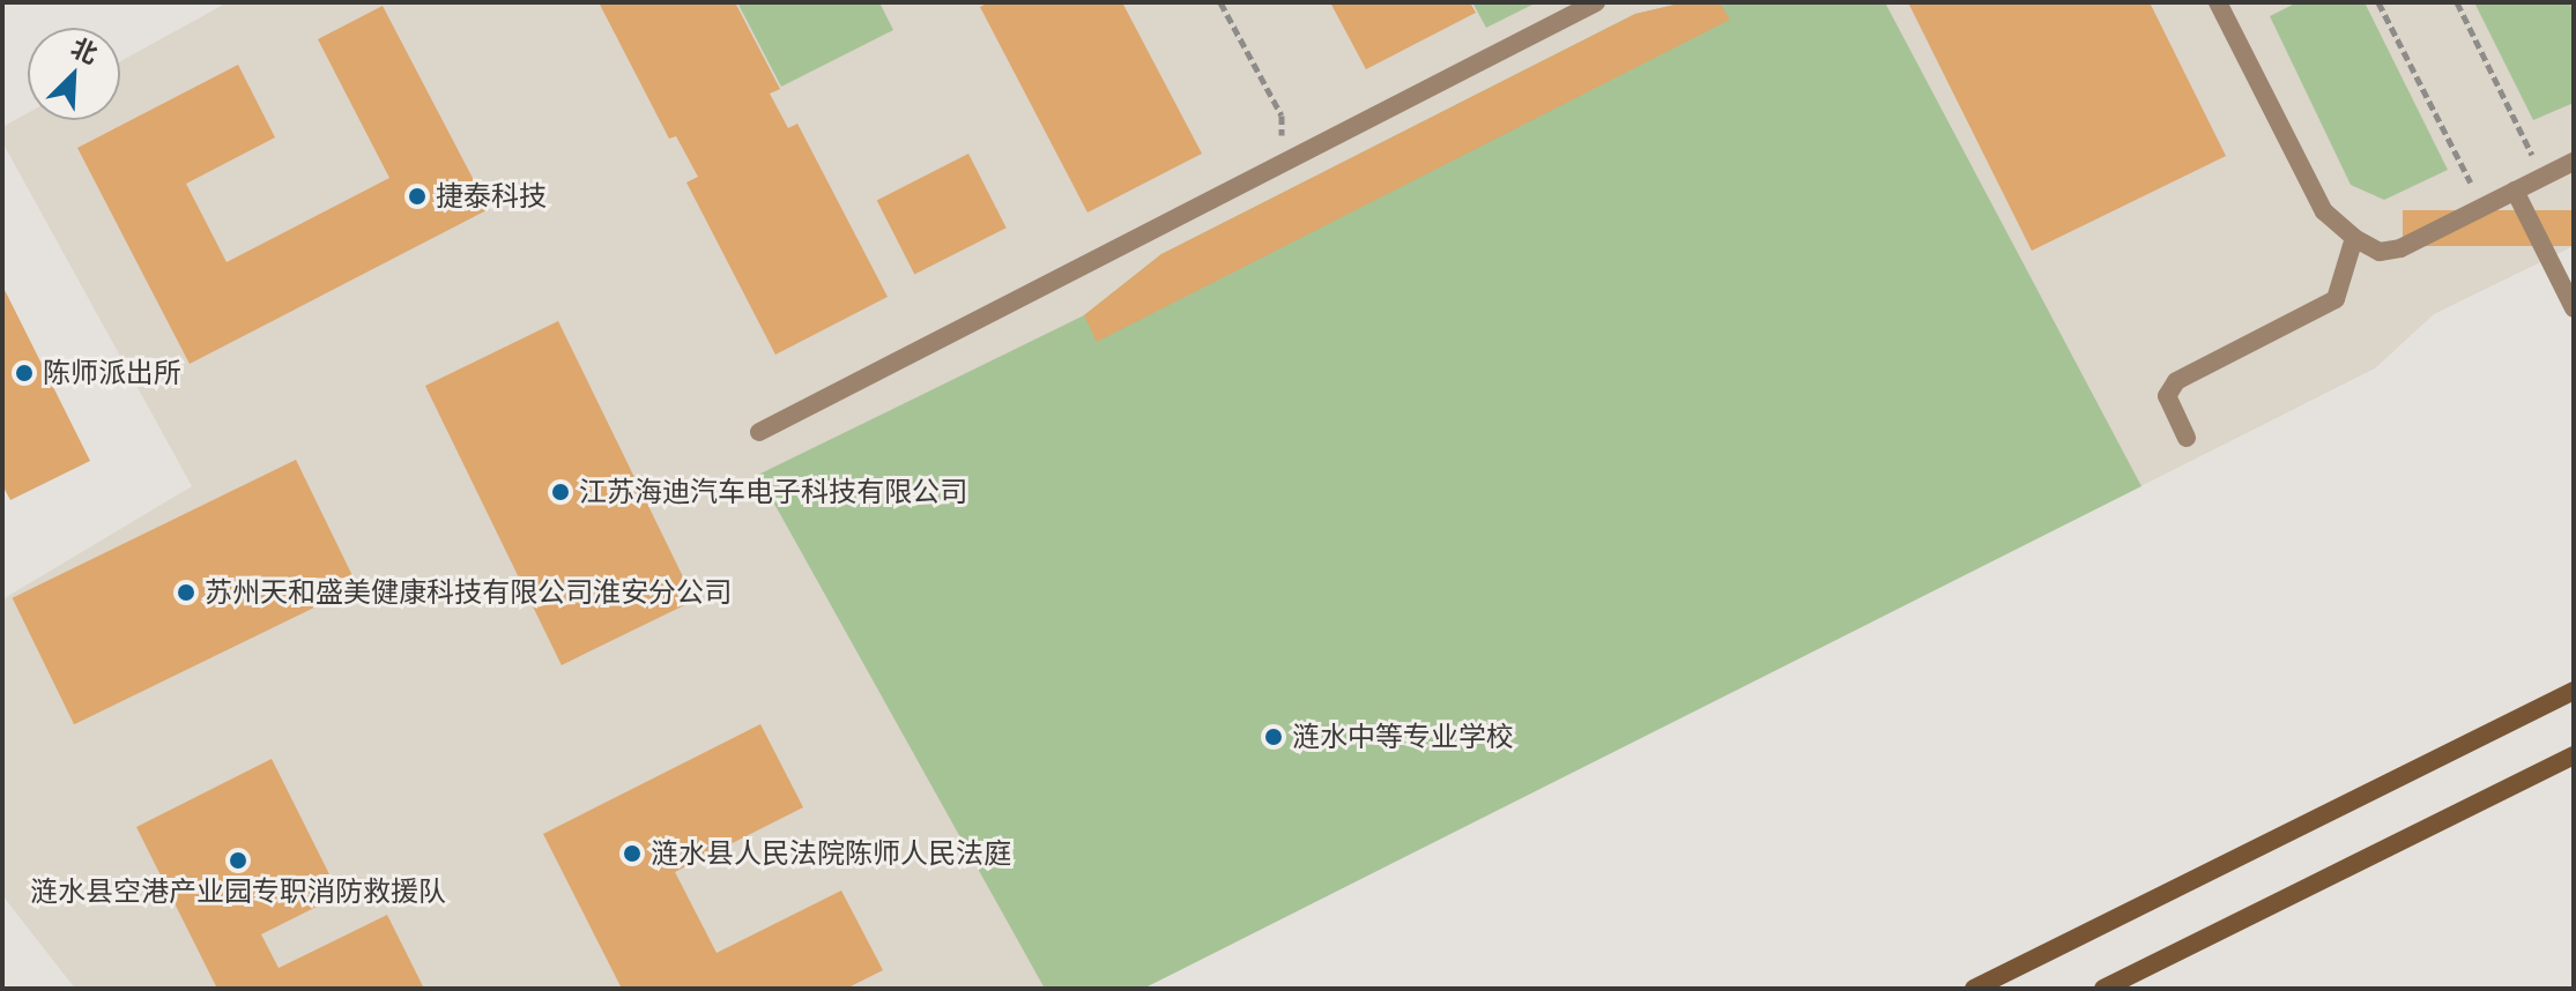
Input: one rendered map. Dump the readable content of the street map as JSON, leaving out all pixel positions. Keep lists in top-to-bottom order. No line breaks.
{"places":["捷泰科技","陈师派出所","江苏海迪汽车电子科技有限公司","苏州天和盛美健康科技有限公司淮安分公司","涟水中等专业学校","涟水县人民法院陈师人民法庭","涟水县空港产业园专职消防救援队"],"north":"top right"}
